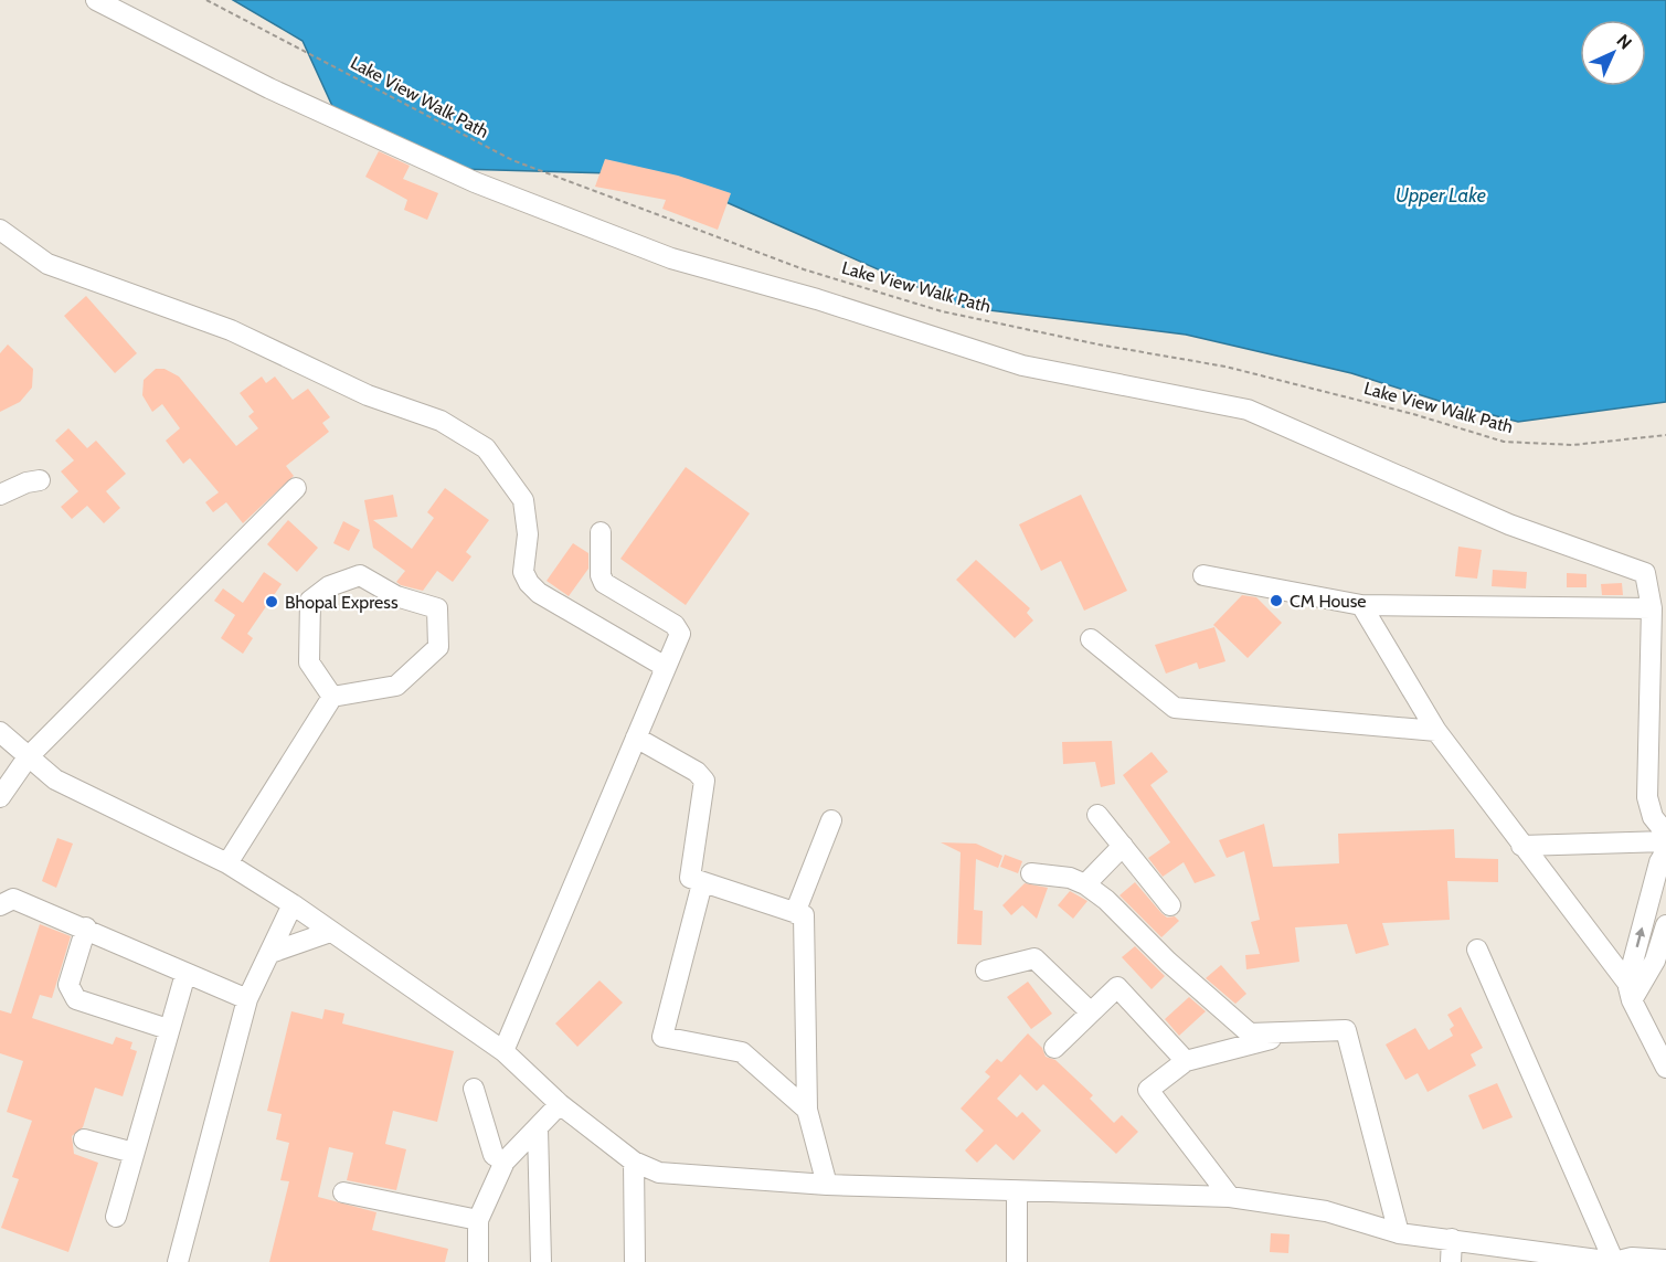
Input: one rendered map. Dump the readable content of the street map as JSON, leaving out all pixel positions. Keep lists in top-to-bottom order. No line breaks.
{"streets":{"path":["Lake View Walk Path"]},"water":["Upper Lake"],"places":["CM House","Bhopal Express"],"north":"top right"}
